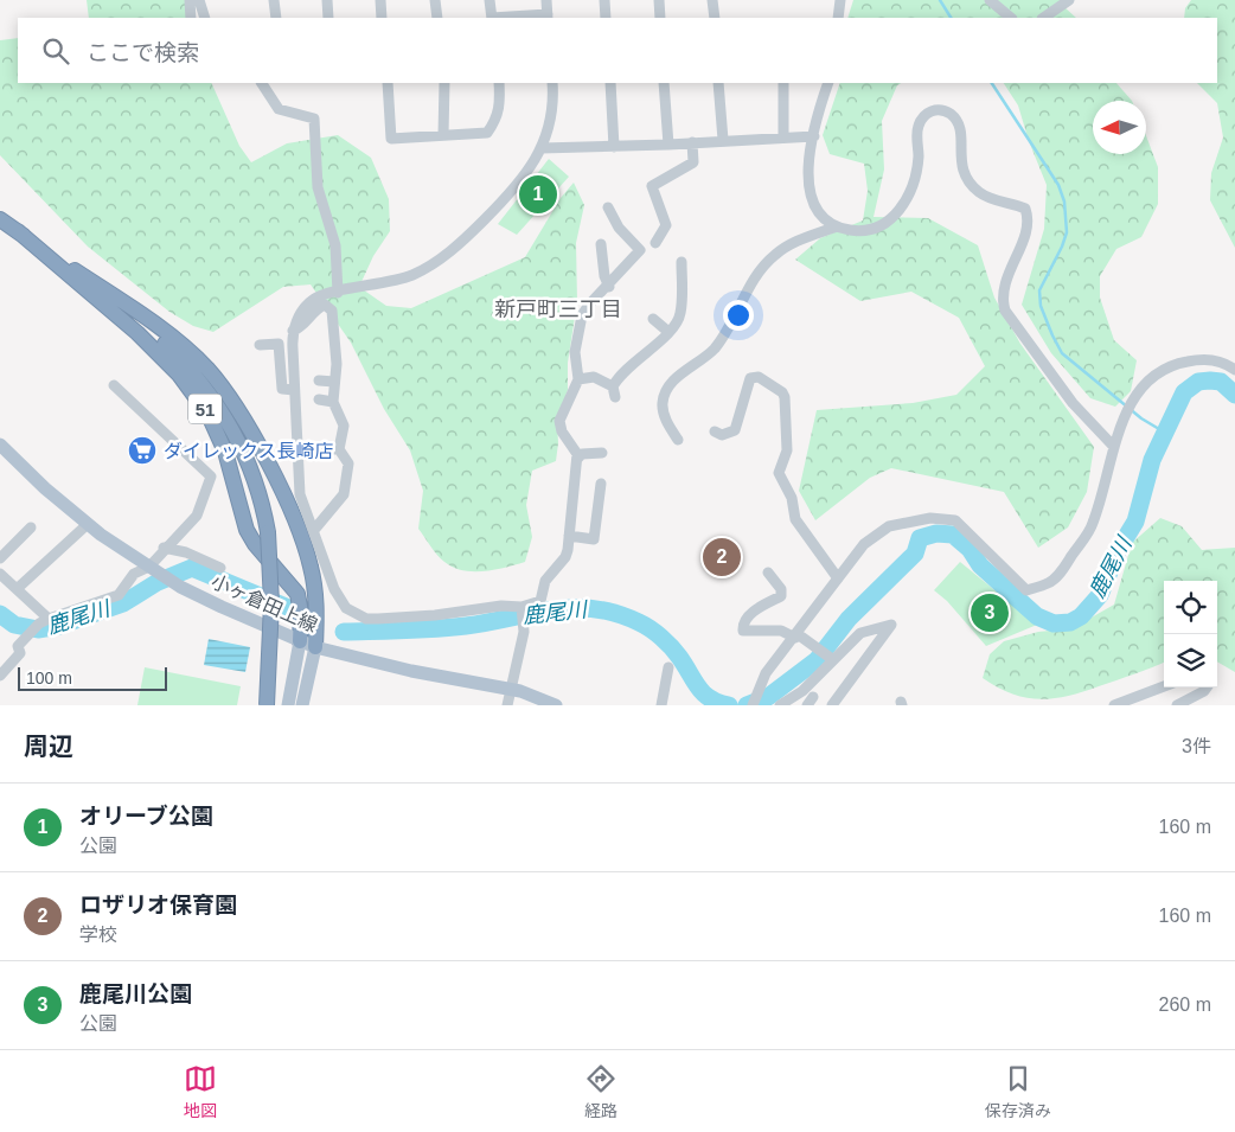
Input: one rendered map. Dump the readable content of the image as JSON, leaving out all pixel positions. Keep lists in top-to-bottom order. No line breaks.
{"streets":{"highway":["51"],"main road":["小ヶ倉田上線"]},"crossings":[["51","小ヶ倉田上線"]],"districts":["新戸町三丁目"],"water":["鹿尾川"],"places":{"supermarket":["ダイレックス長崎店"]},"scale_bar":"100 m","north":"left","page":{"search":"ここで検索","pins":["1","2","3"],"scale":"100 m","heading":["周辺","3件"],"list":[{"mark":"1","name":"オリーブ公園","note":"公園","value":"160 m"},{"mark":"2","name":"ロザリオ保育園","note":"学校","value":"160 m"},{"mark":"3","name":"鹿尾川公園","note":"公園","value":"260 m"}],"nav":["地図","経路","保存済み"]}}
